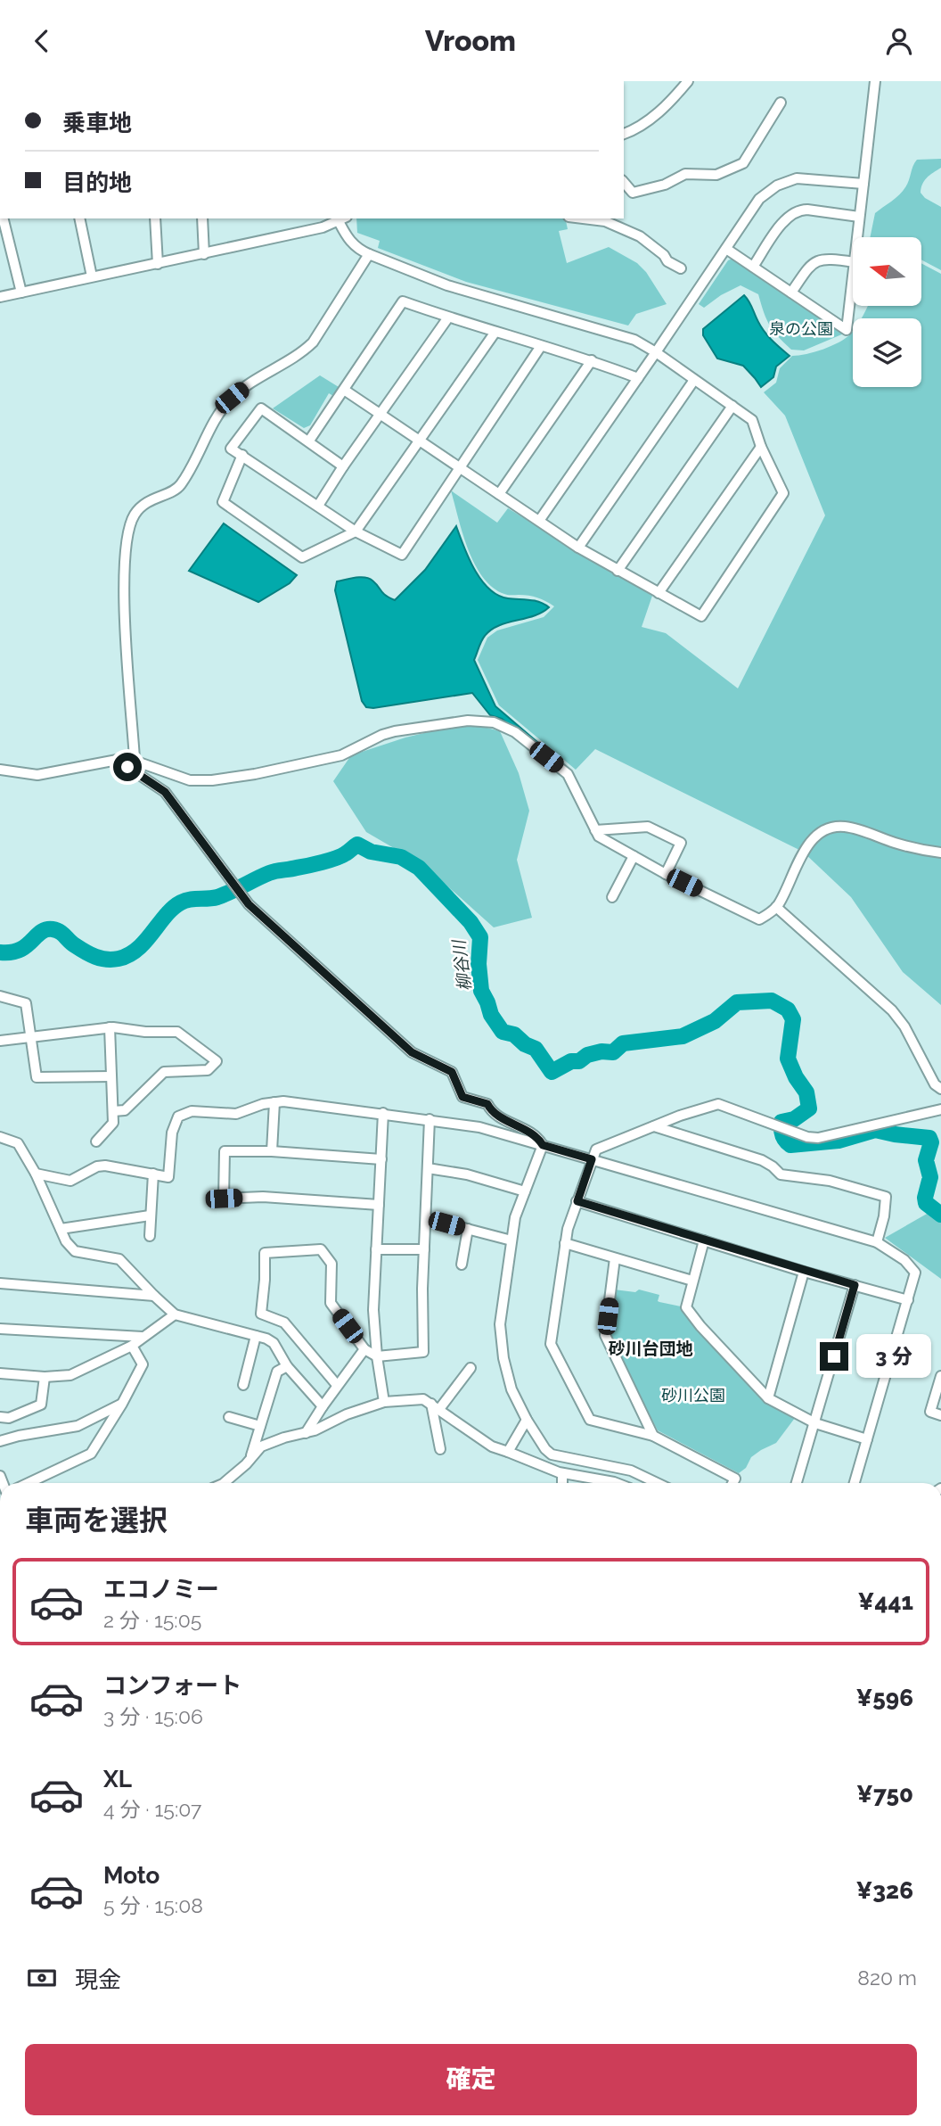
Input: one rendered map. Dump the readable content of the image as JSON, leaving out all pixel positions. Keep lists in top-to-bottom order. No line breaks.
{"districts":["砂川台団地"],"water":["柳谷川"],"parks":["泉の公園","砂川公園"],"north":"left","page":{"header":"Vroom","banner":["乗車地","目的地"],"bubble":"3 分","heading":"車両を選択","list":[{"name":"エコノミー","note":"2 分 · 15:05","value":"¥441"},{"name":"コンフォート","note":"3 分 · 15:06","value":"¥596"},{"name":"XL","note":"4 分 · 15:07","value":"¥750"},{"name":"Moto","note":"5 分 · 15:08","value":"¥326"}],"pay":["現金","820 m"],"buttons":"確定"}}
